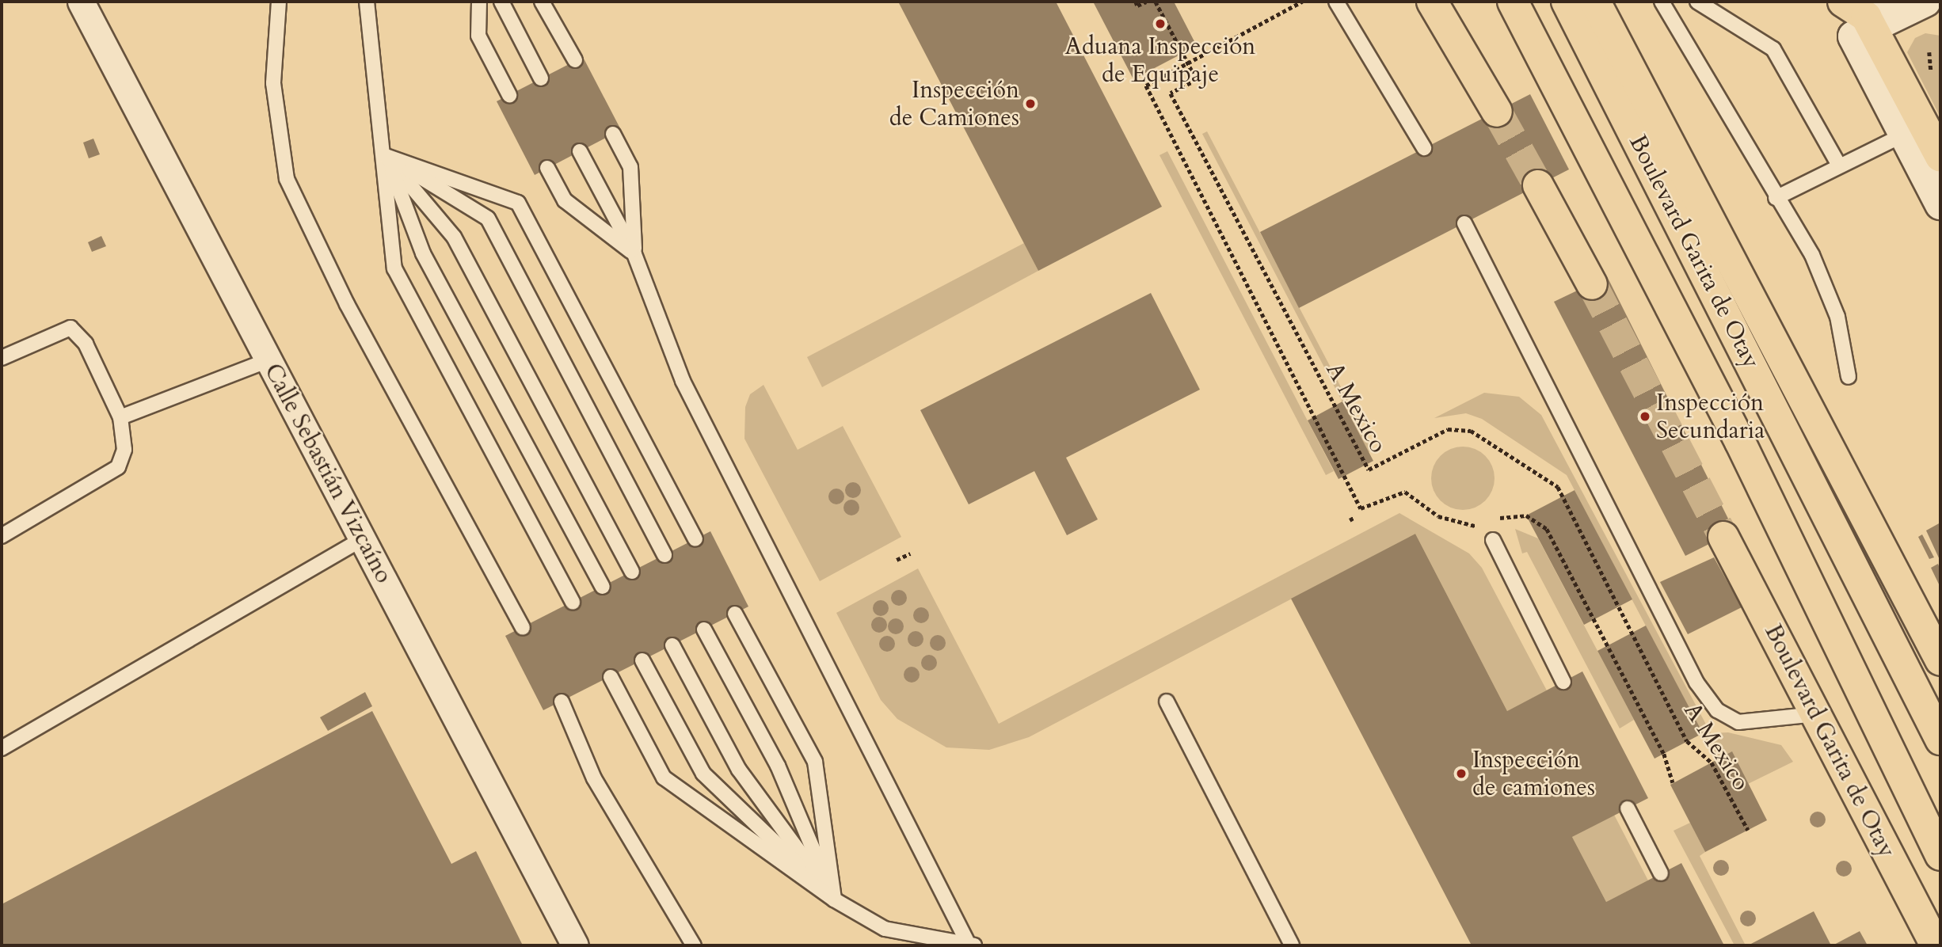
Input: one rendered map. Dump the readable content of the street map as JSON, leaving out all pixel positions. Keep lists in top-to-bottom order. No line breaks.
{"streets":{"highway":["Boulevard Garita de Otay"],"street":["Calle Sebastián Vizcaíno"],"path":["A Mexico"]},"places":["Aduana Inspección de Equipaje","Inspección de Camiones","Inspección Secundaria","Inspección de camiones"]}
